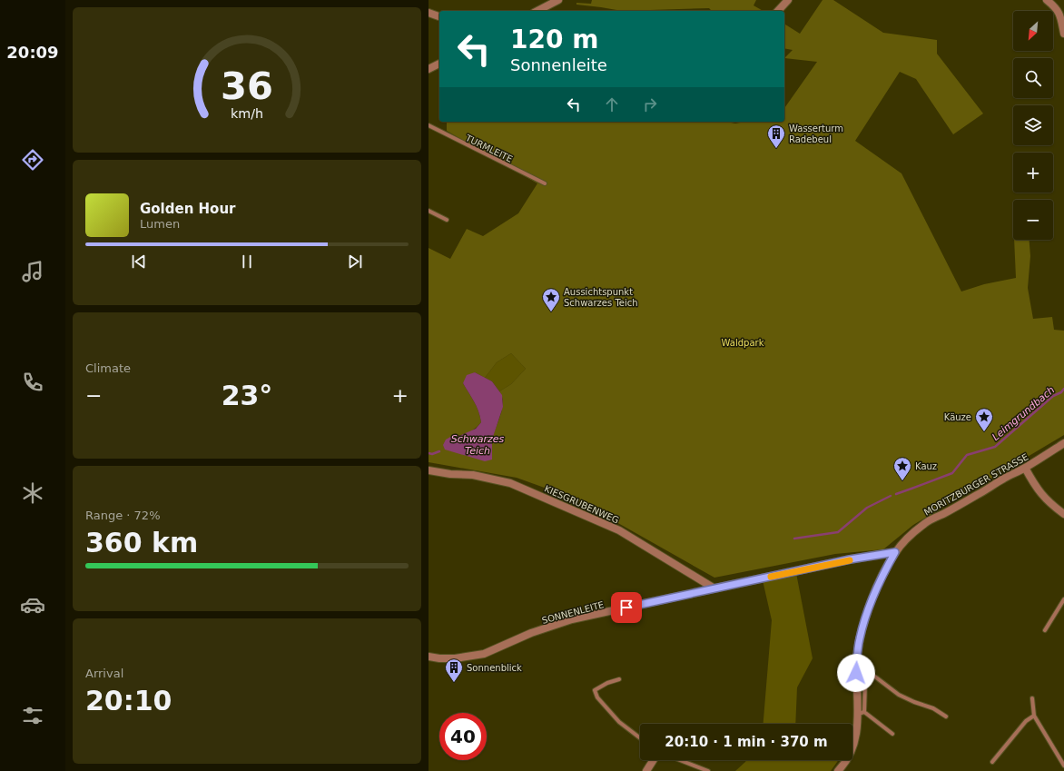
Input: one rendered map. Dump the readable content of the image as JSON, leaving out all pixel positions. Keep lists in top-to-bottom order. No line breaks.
{"streets":{"street":["MORITZBURGER STRASSE","KIESGRUBENWEG","SONNENLEITE"],"lane":["TURMLEITE"]},"crossings":[["MORITZBURGER STRASSE","SONNENLEITE"],["KIESGRUBENWEG","SONNENLEITE"]],"water":["Leimgrundbach","Schwarzes Teich"],"parks":["Waldpark"],"places":{"building":["Wasserturm Radebeul","Sonnenblick"],"place":["Aussichtspunkt Schwarzes Teich","Käuze","Kauz"]},"north":"bottom left","page":{"tabs":"20:09","map_buttons":["+","−"],"turn":["120 m","Sonnenleite"],"song":["Golden Hour","Lumen"],"tile":["Climate",["Range · 72%","360 km"],["Arrival","20:10"]],"heat":["−","23°","+"],"limit":"40","trip":"20:10 · 1 min · 370 m","gauge":["36","km/h"]}}
